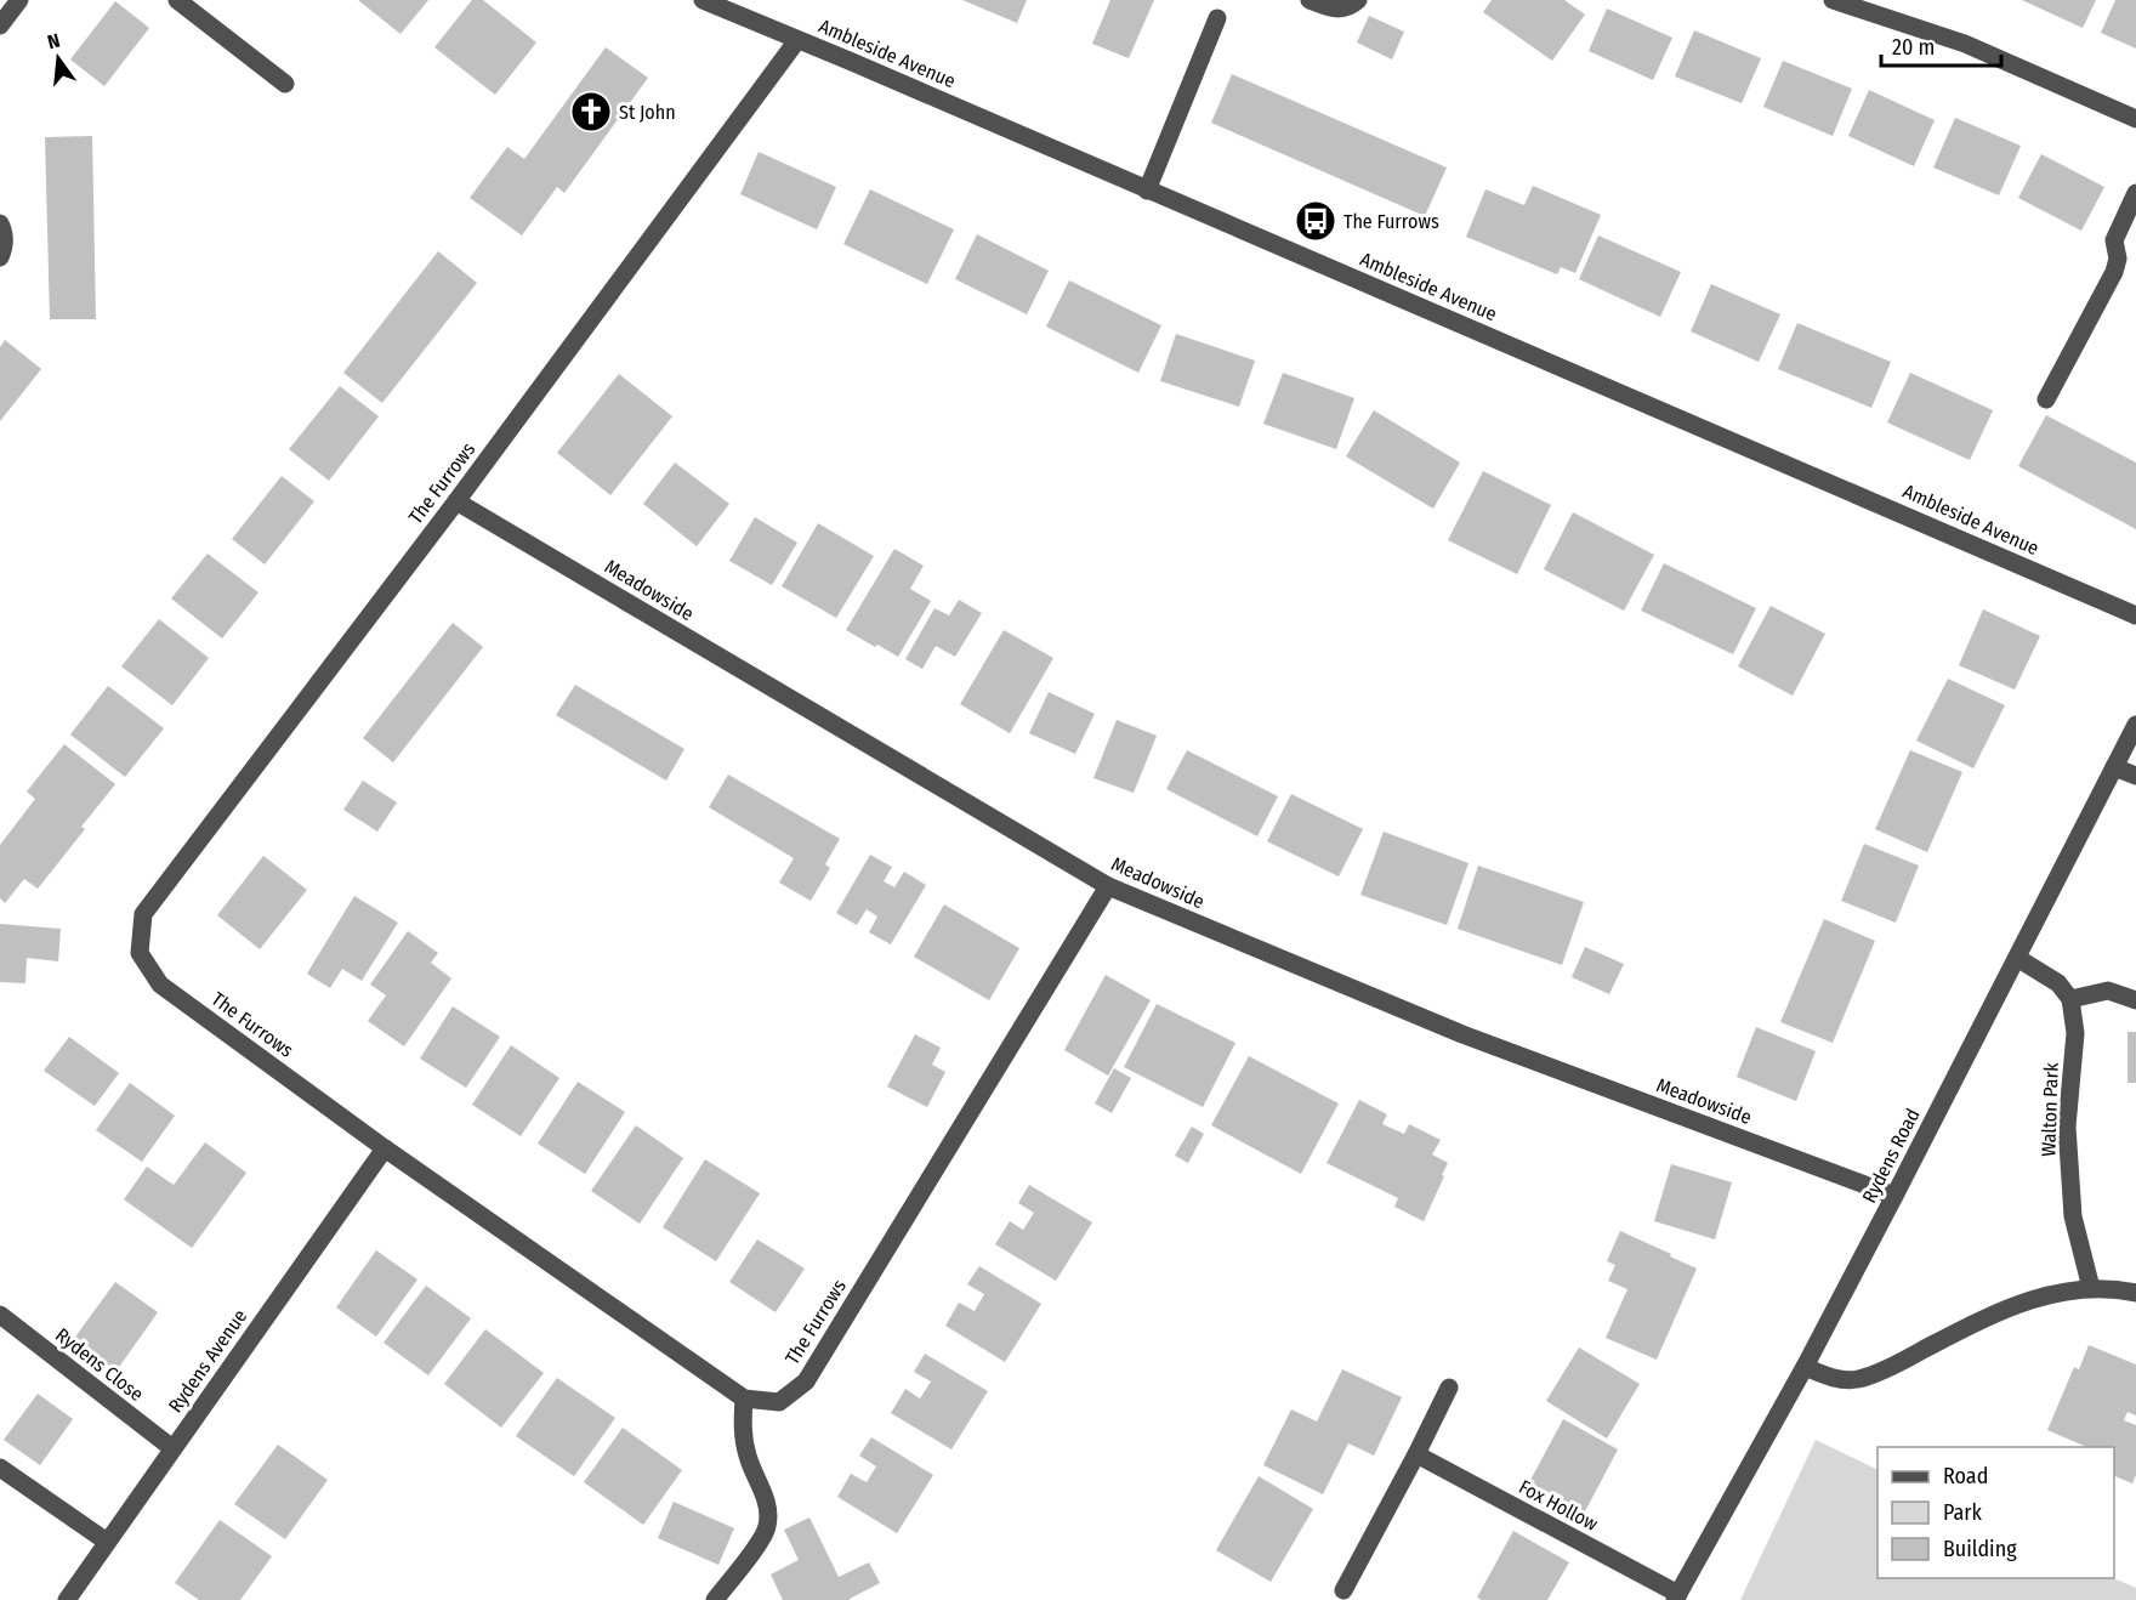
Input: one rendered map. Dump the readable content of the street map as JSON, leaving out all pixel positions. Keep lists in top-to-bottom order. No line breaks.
{"streets":{"street":["Ambleside Avenue","The Furrows","Meadowside","Walton Park","Rydens Road","Rydens Avenue","Rydens Close","Fox Hollow"]},"crossings":[["Ambleside Avenue","The Furrows"],["The Furrows","Meadowside"],["The Furrows","Rydens Avenue"],["Meadowside","Rydens Road"],["Rydens Road","Fox Hollow"],["Rydens Avenue","Rydens Close"]],"places":{"church":["St John"],"bus stop":["The Furrows"]},"legend":["Road","Park","Building"],"scale_bar":"20 m","north":"top"}
